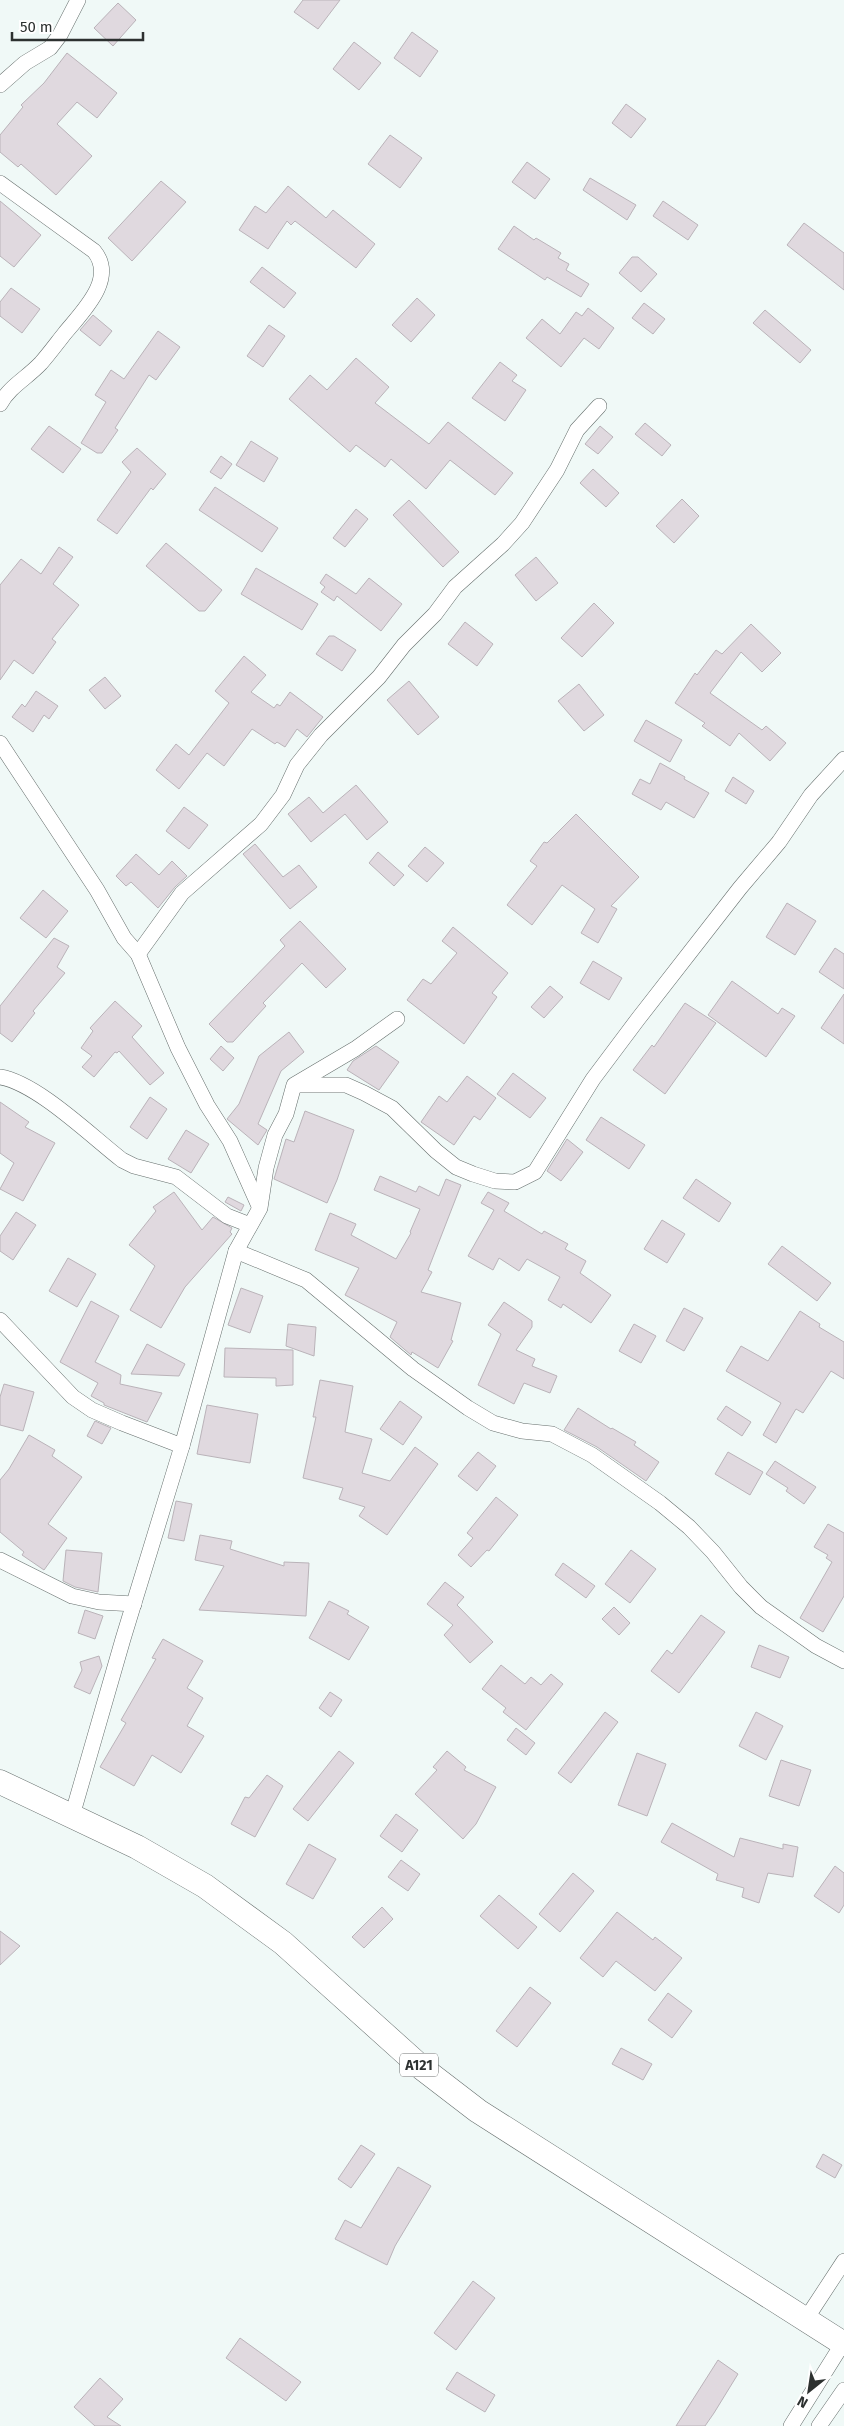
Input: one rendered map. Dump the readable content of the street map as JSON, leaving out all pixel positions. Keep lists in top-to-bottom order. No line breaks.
{"streets":{"main road":["A121"]},"scale_bar":"50 m","north":"bottom left"}
